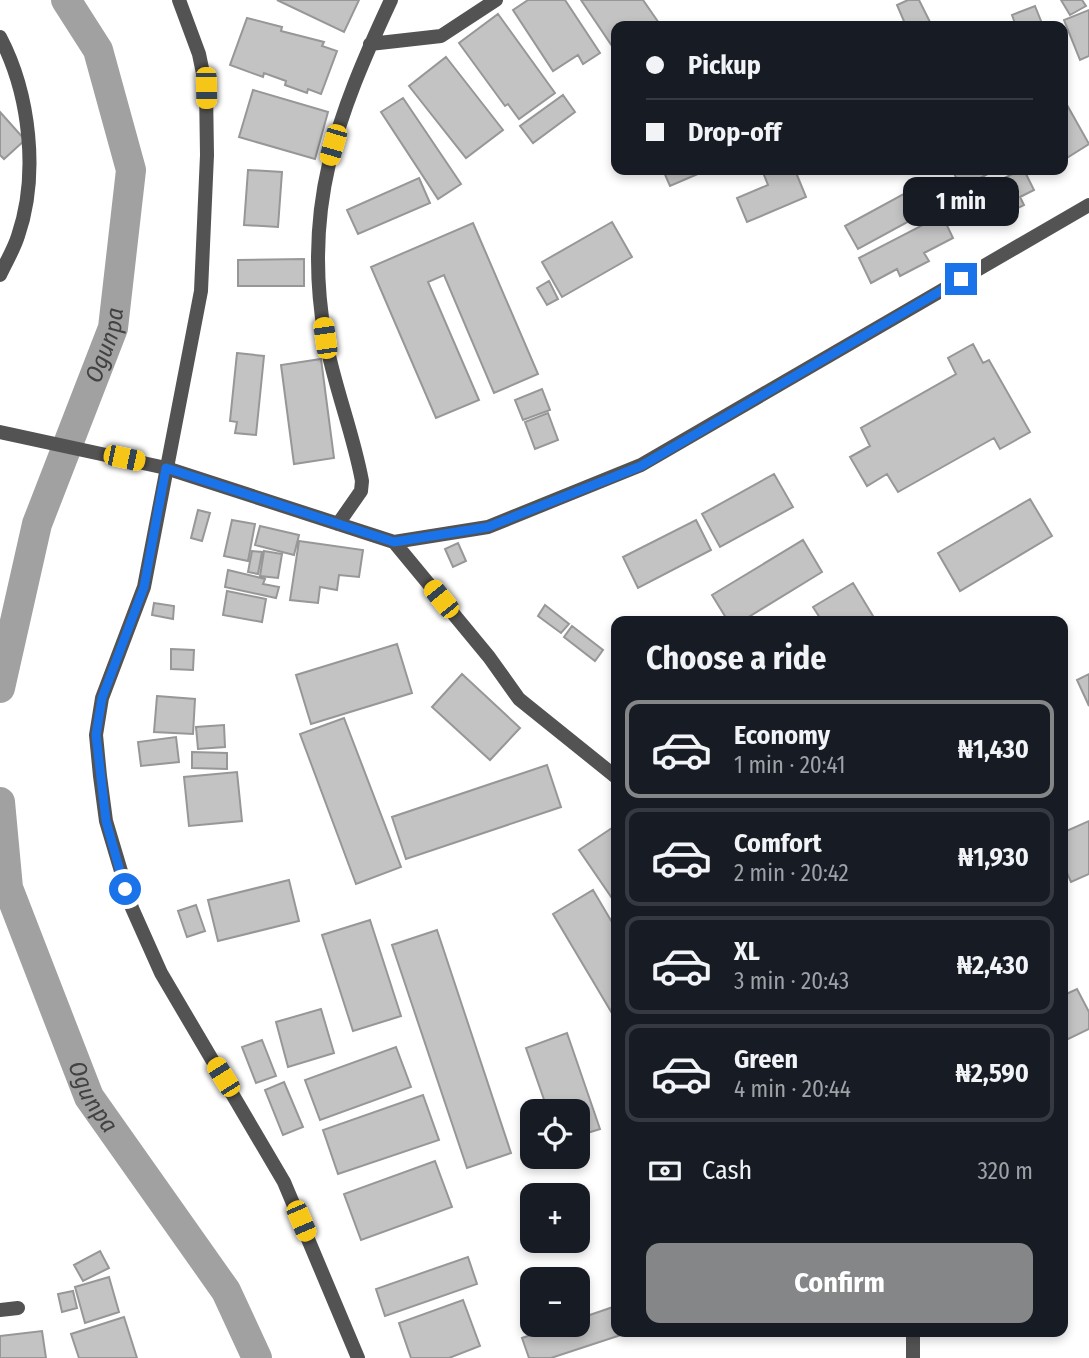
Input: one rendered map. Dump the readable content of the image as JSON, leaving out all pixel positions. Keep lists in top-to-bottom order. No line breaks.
{"water":["Ogunpa"],"page":{"banner":["Pickup","Drop-off"],"bubble":"1 min","heading":"Choose a ride","list":[{"name":"Economy","note":"1 min · 20:41","value":"₦1,430"},{"name":"Comfort","note":"2 min · 20:42","value":"₦1,930"},{"name":"XL","note":"3 min · 20:43","value":"₦2,430"},{"name":"Green","note":"4 min · 20:44","value":"₦2,590"}],"map_buttons":["+","−"],"pay":["Cash","320 m"],"buttons":"Confirm"}}
